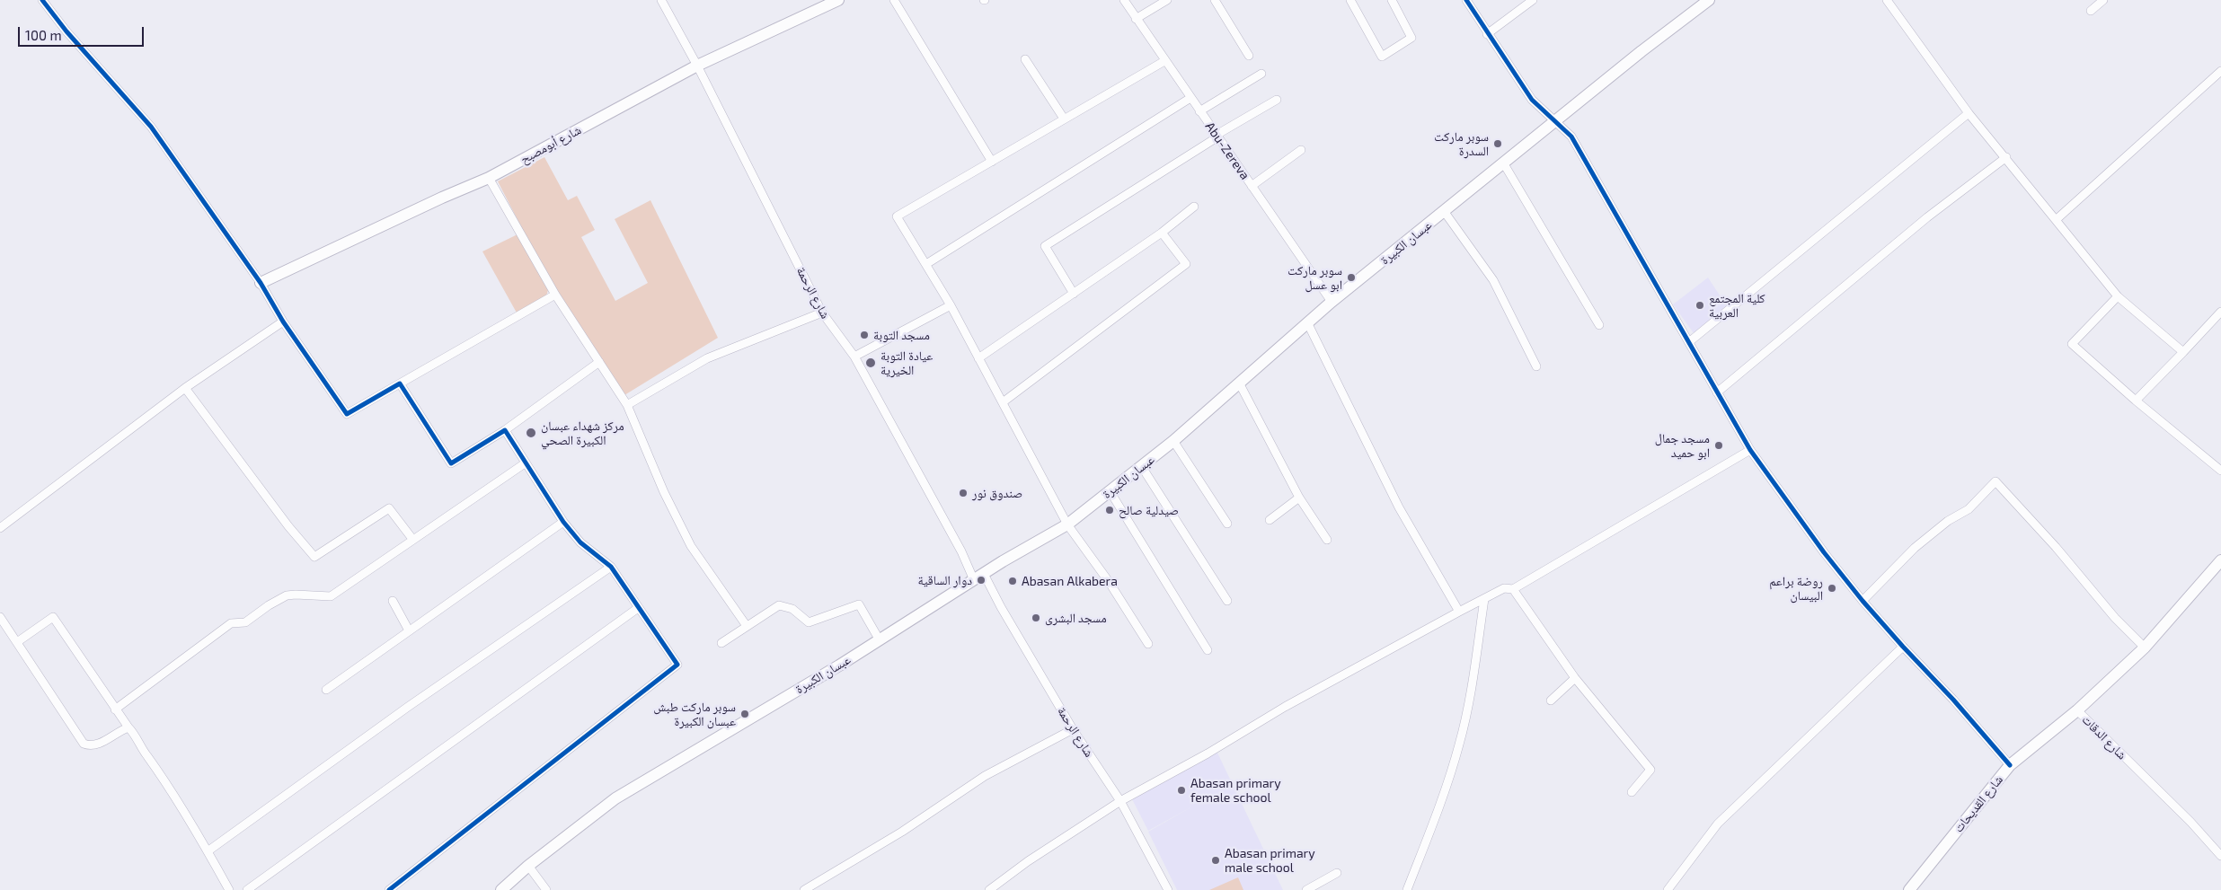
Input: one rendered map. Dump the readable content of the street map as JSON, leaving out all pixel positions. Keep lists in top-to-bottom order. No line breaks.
{"streets":{"main road":["شارع أبومصبح","عبسان الكبيرة","شارع الدقات","شارع القديحات"],"street":["Abu-Zereva","شارع الرحمة"]},"crossings":[["شارع أبومصبح","شارع الرحمة"],["Abu-Zereva","عبسان الكبيرة"],["عبسان الكبيرة","شارع الرحمة"],["شارع الدقات","شارع القديحات"]],"places":["سوبر ماركت السدرة","سوبر ماركت ابو عسل","كلية المجتمع العربية","مسجد التوبة","عيادة التوبة الخيرية","مركز شهداء عبسان الكبيرة الصحي","مسجد جمال ابو حميد","صندوق نور","صيدلية صالح","دوار الساقية","Abasan Alkabera","روضة براعم البيسان","مسجد البشرى","سوبر ماركت طبش عبسان الكبيرة","Abasan primary female school","Abasan primary male school"],"scale_bar":"100 m"}
